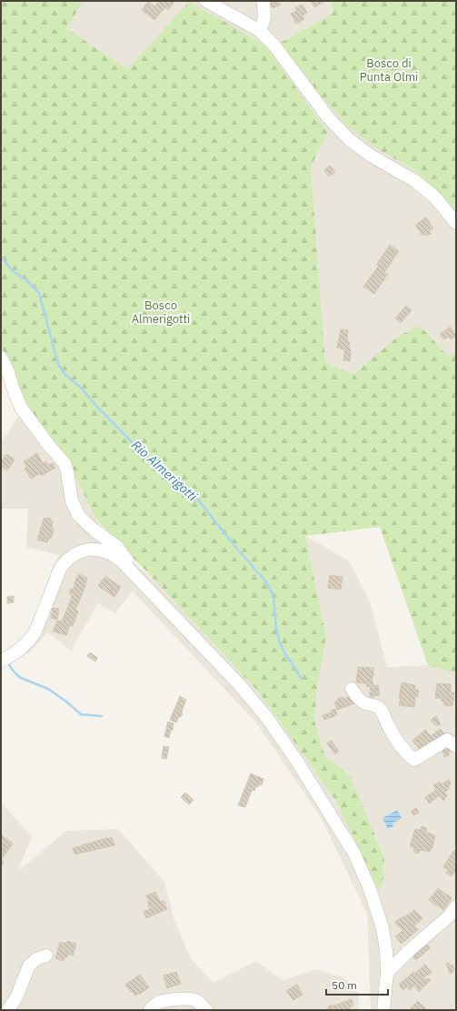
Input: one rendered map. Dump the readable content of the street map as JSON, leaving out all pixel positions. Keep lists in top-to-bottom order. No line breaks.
{"water":["Rio Almerigotti"],"parks":["Bosco di Punta Olmi","Bosco Almerigotti"],"scale_bar":"50 m"}
